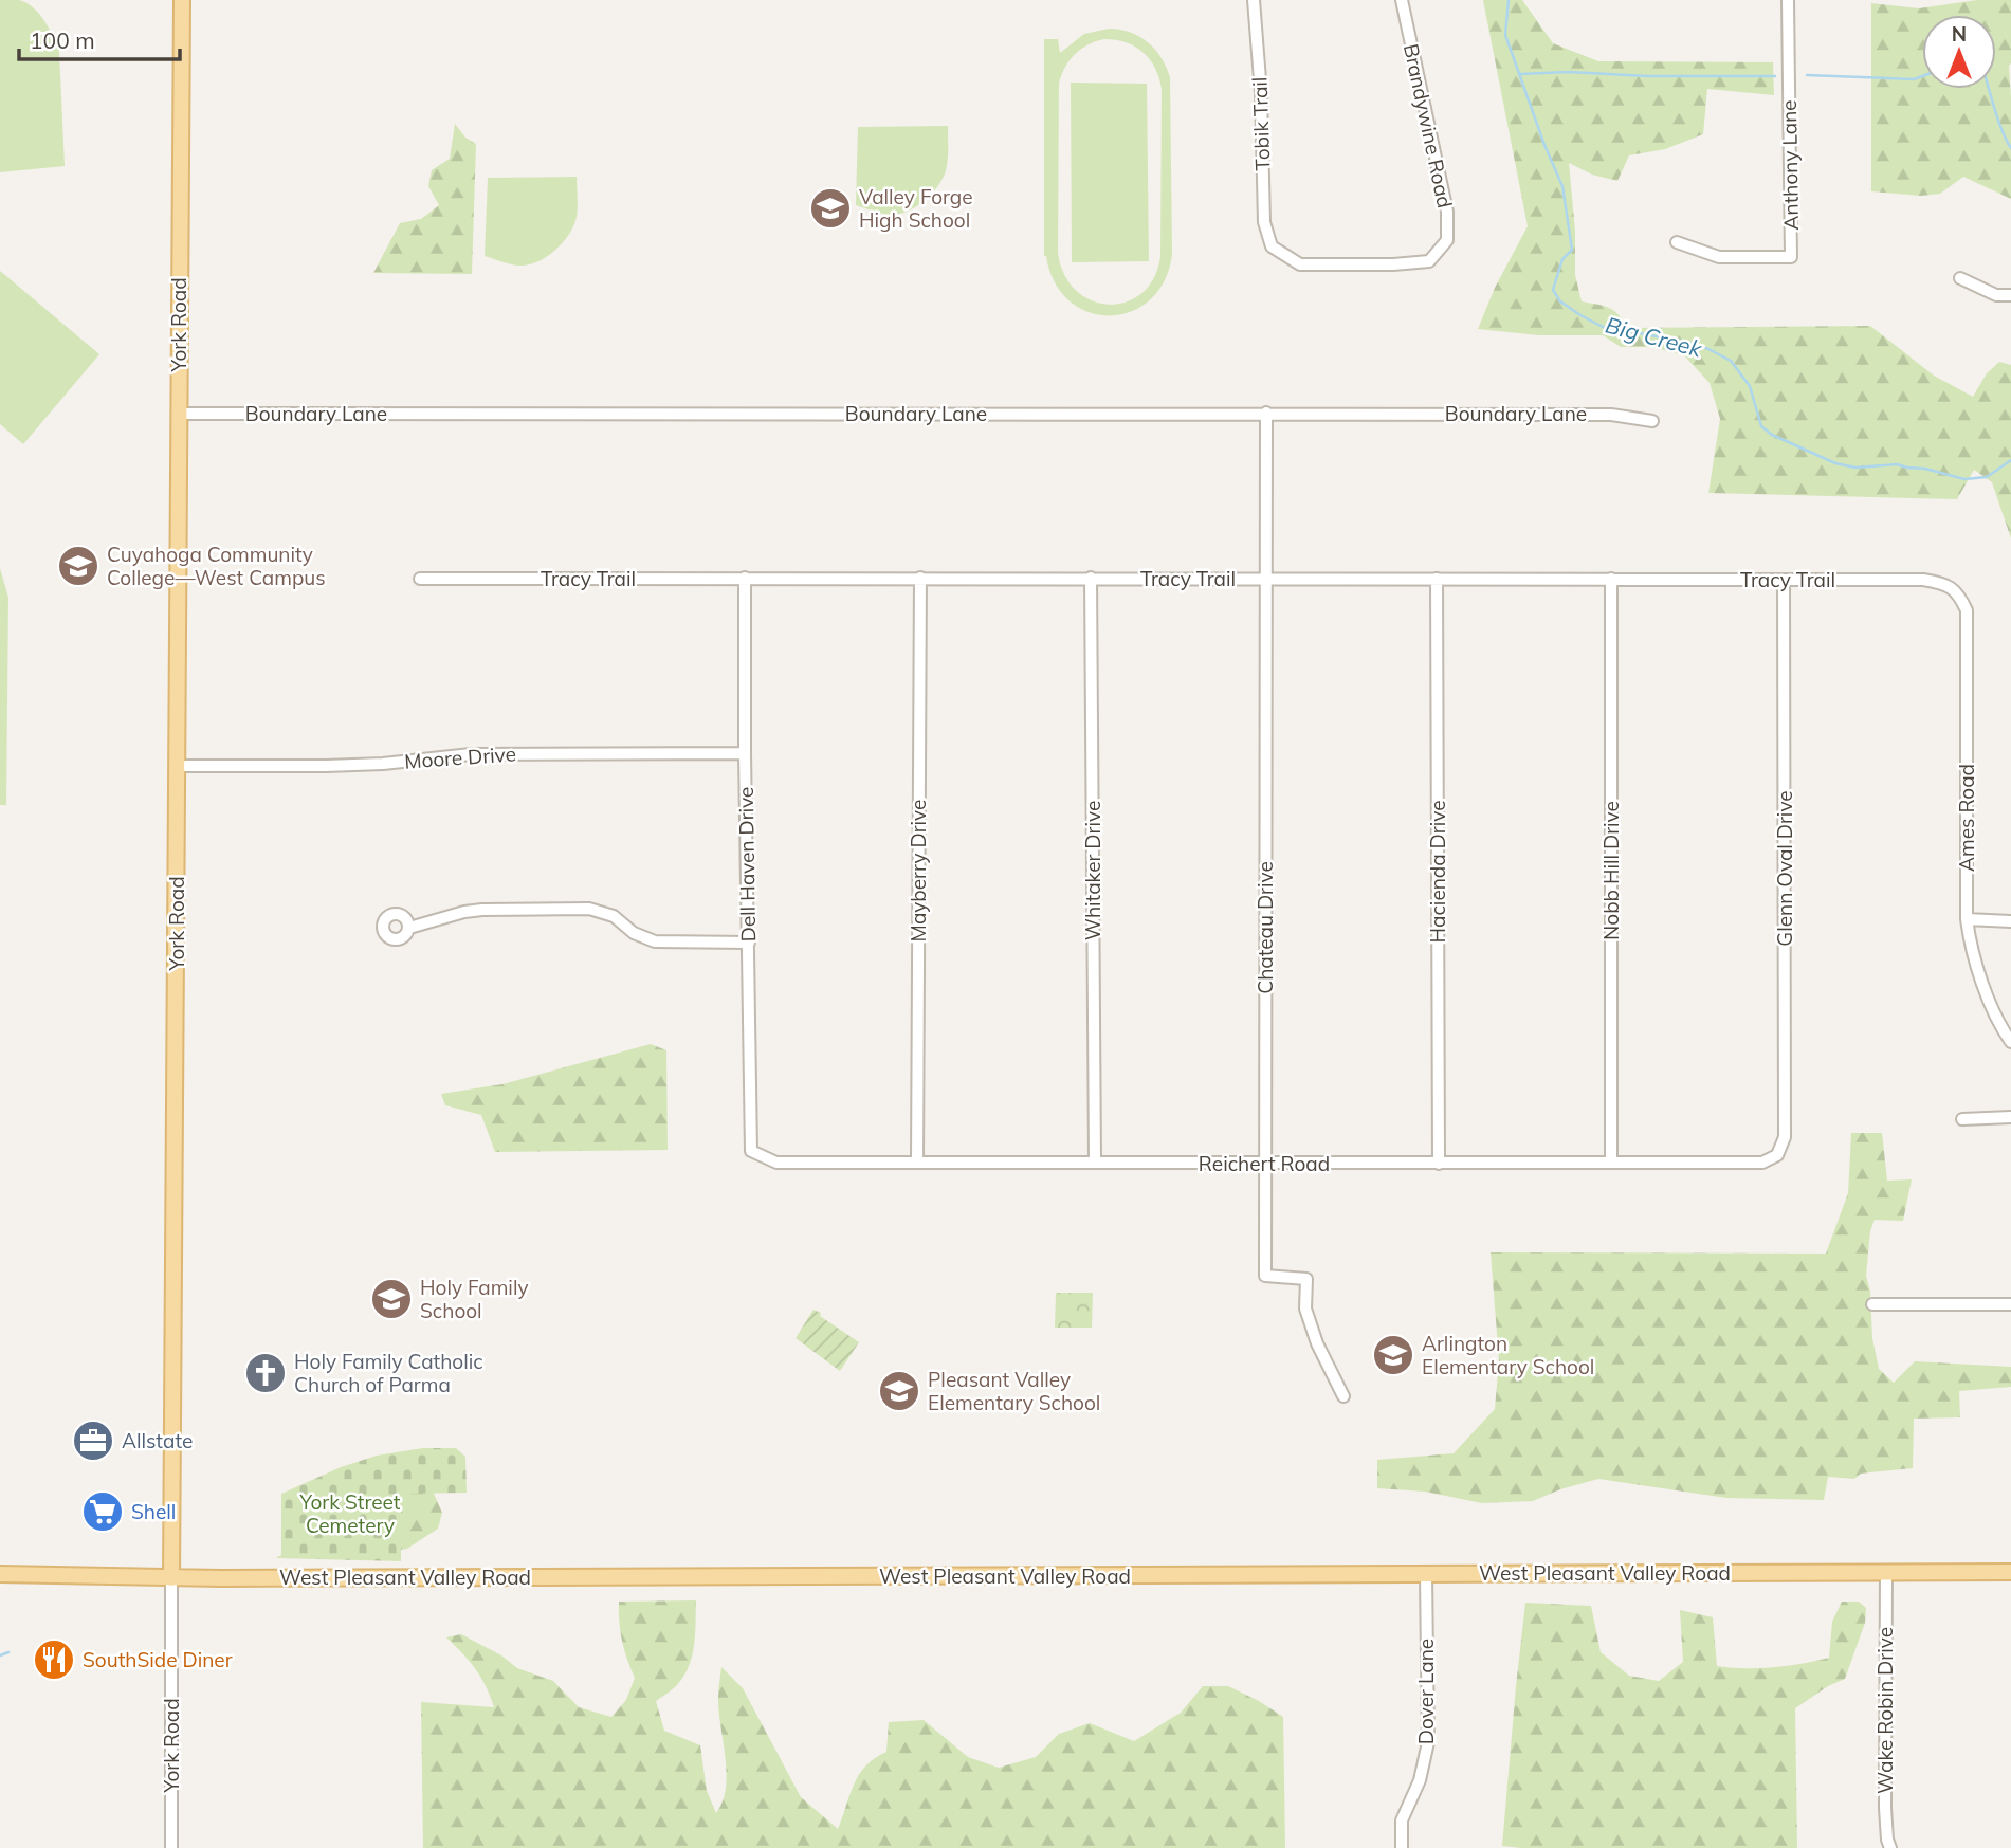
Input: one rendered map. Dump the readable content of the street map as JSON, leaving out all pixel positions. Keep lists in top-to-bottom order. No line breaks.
{"streets":{"main road":["York Road","West Pleasant Valley Road"],"street":["Tobik Trail","Brandywine Road","Anthony Lane","Boundary Lane","Tracy Trail","Moore Drive","Ames Road","Dell Haven Drive","Glenn Oval Drive","Mayberry Drive","Whitaker Drive","Nobb Hill Drive","Hacienda Drive","Chateau Drive","Reichert Road","Dover Lane","Wake Robin Drive"]},"crossings":[["Tobik Trail","Brandywine Road"],["York Road","Boundary Lane"],["York Road","Moore Drive"],["York Road","West Pleasant Valley Road"],["Boundary Lane","Chateau Drive"],["Tracy Trail","Ames Road"],["Tracy Trail","Dell Haven Drive"],["Tracy Trail","Glenn Oval Drive"],["Tracy Trail","Mayberry Drive"],["Tracy Trail","Whitaker Drive"],["Tracy Trail","Nobb Hill Drive"],["Tracy Trail","Hacienda Drive"],["Tracy Trail","Chateau Drive"],["Moore Drive","Dell Haven Drive"],["Dell Haven Drive","Reichert Road"],["Glenn Oval Drive","Reichert Road"],["Mayberry Drive","Reichert Road"],["Whitaker Drive","Reichert Road"],["Nobb Hill Drive","Reichert Road"],["Hacienda Drive","Reichert Road"],["Chateau Drive","Reichert Road"],["West Pleasant Valley Road","Dover Lane"],["West Pleasant Valley Road","Wake Robin Drive"]],"water":["Big Creek"],"parks":["York Street Cemetery"],"places":{"school or university":["Valley Forge High School","Cuyahoga Community College—West Campus","Holy Family School","Arlington Elementary School","Pleasant Valley Elementary School"],"church":["Holy Family Catholic Church of Parma"],"office":["Allstate"],"supermarket":["Shell"],"restaurant":["SouthSide Diner"]},"scale_bar":"100 m","north":"top"}
